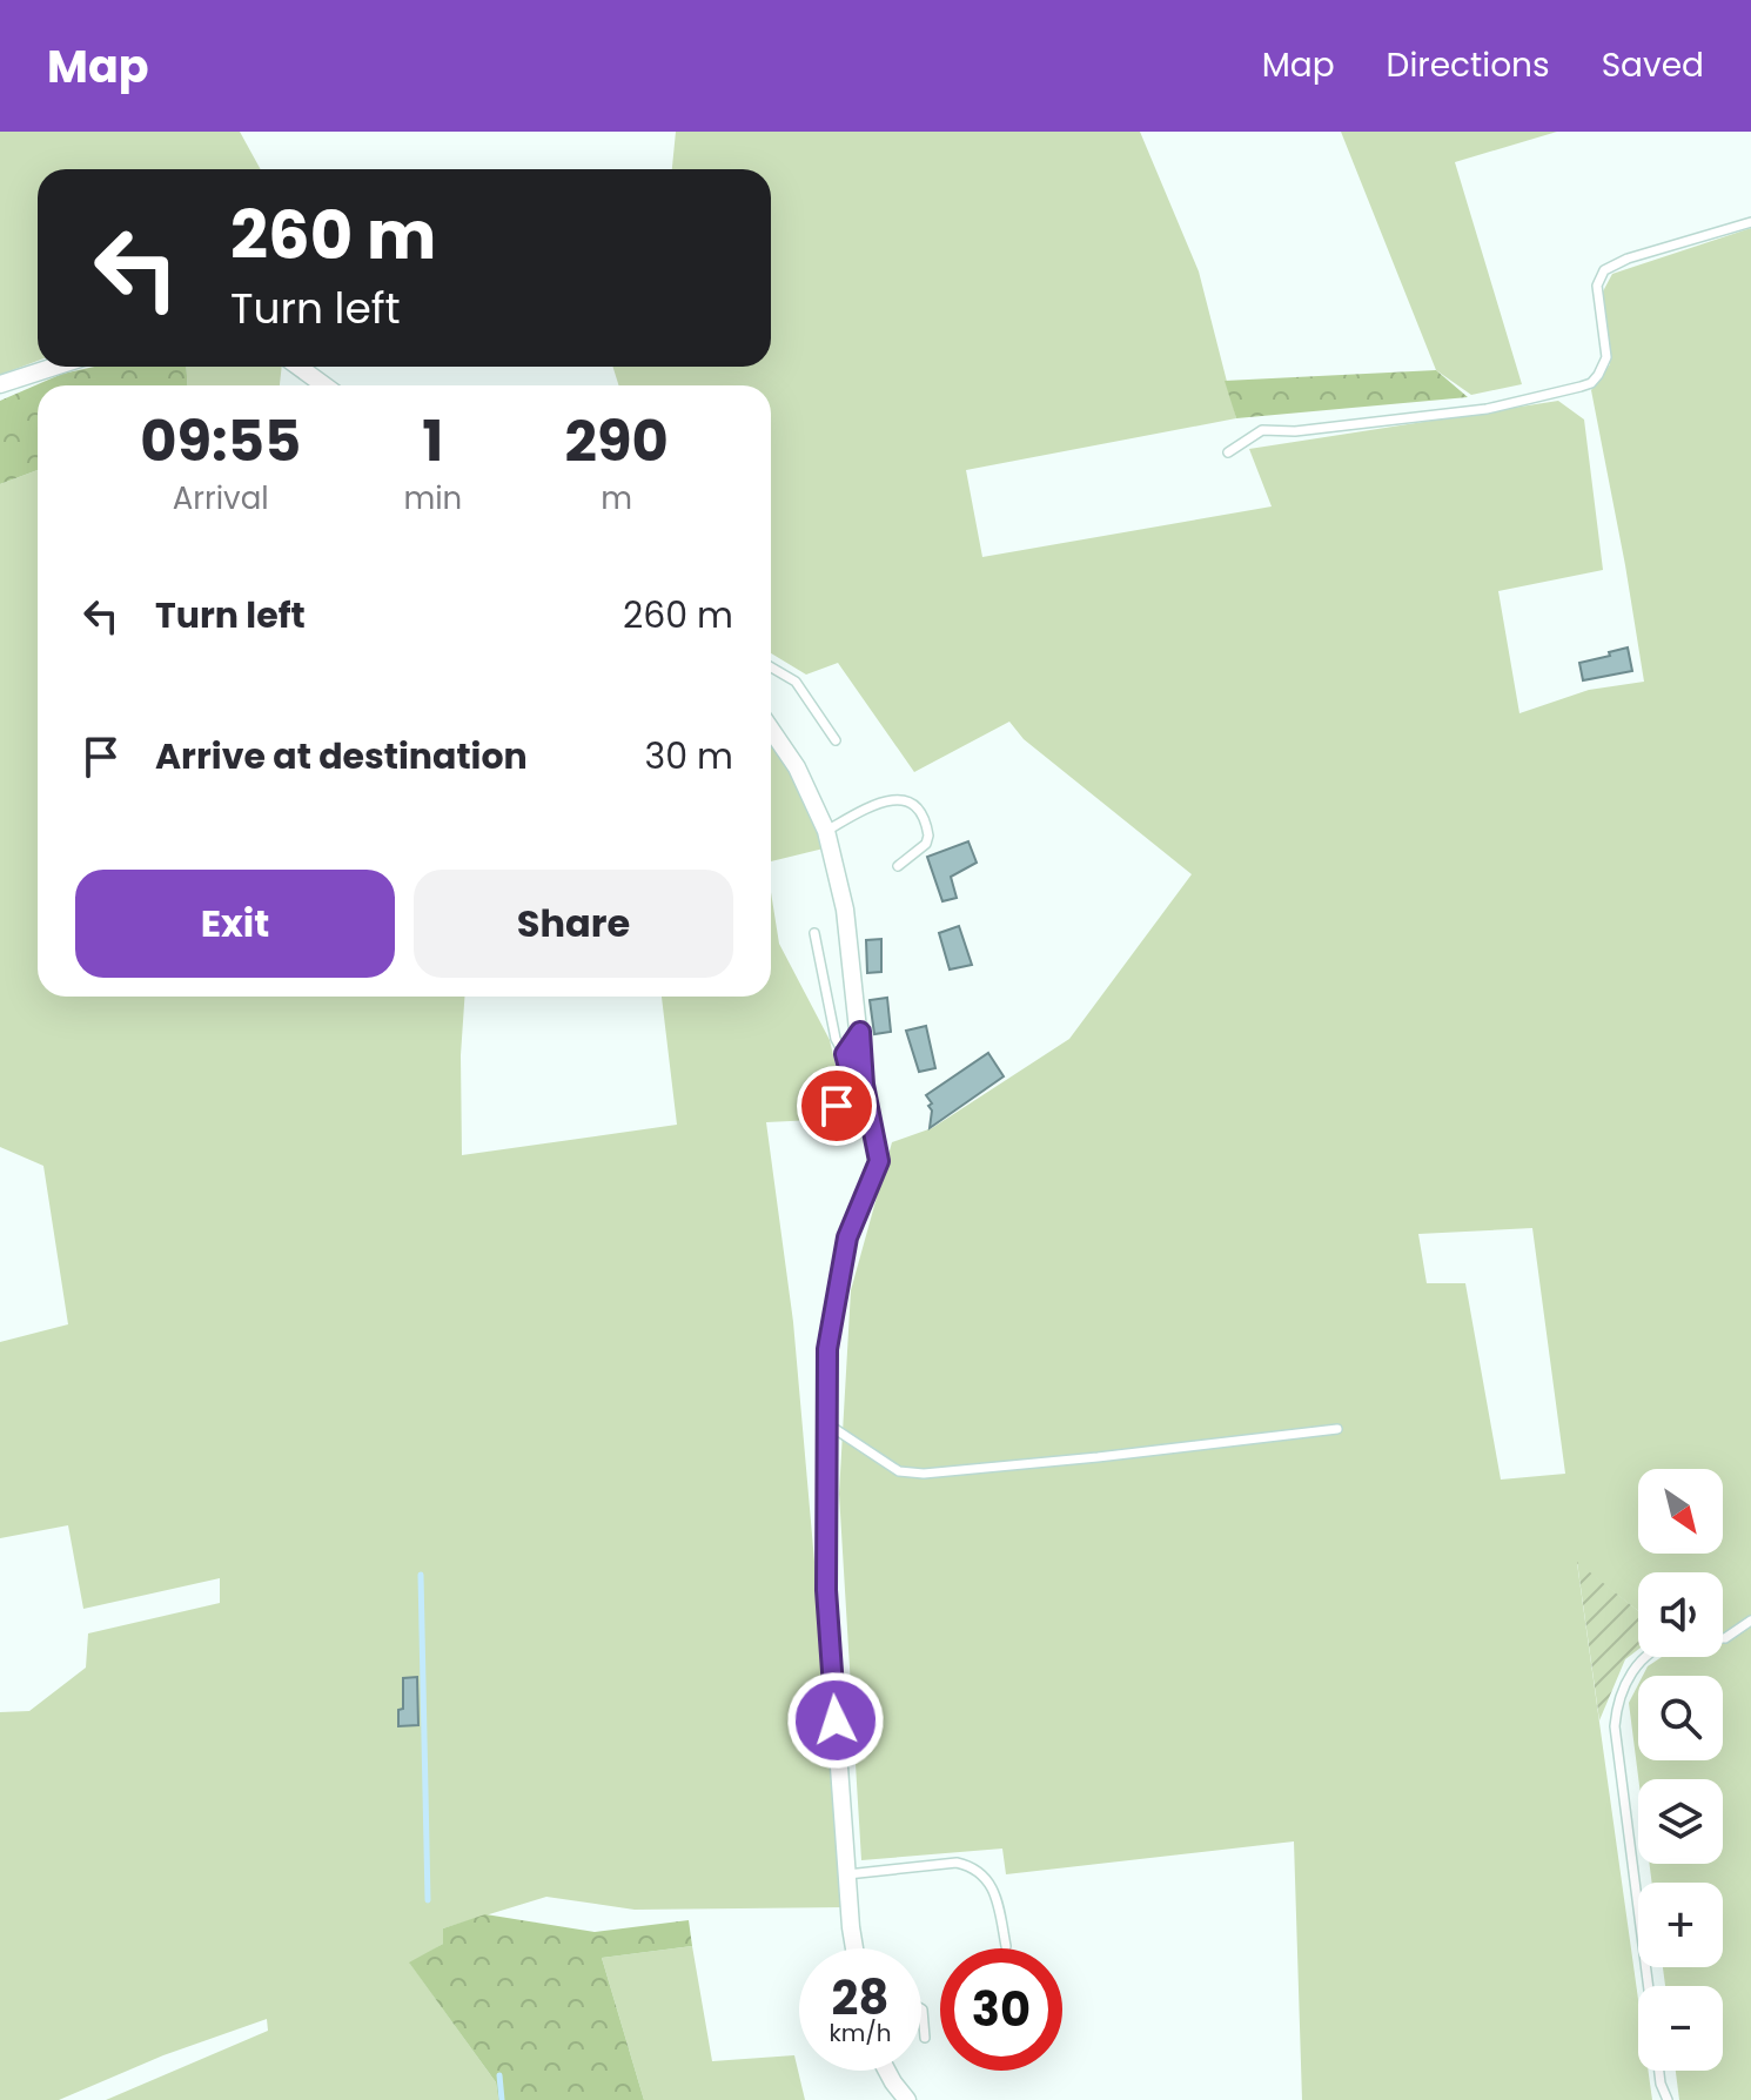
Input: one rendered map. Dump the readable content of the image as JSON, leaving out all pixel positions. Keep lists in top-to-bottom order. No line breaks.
{"north":"bottom right","page":{"header":"Map","nav":["Map","Directions","Saved"],"turn":["260 m","Turn left"],"eta":["09:55","Arrival","1","min","290","m"],"list":[{"name":"Turn left","value":"260 m"},{"name":"Arrive at destination","value":"30 m"}],"buttons":["Exit","Share"],"map_buttons":["+","−"],"speed":"28 km/h","limit":"30"}}
